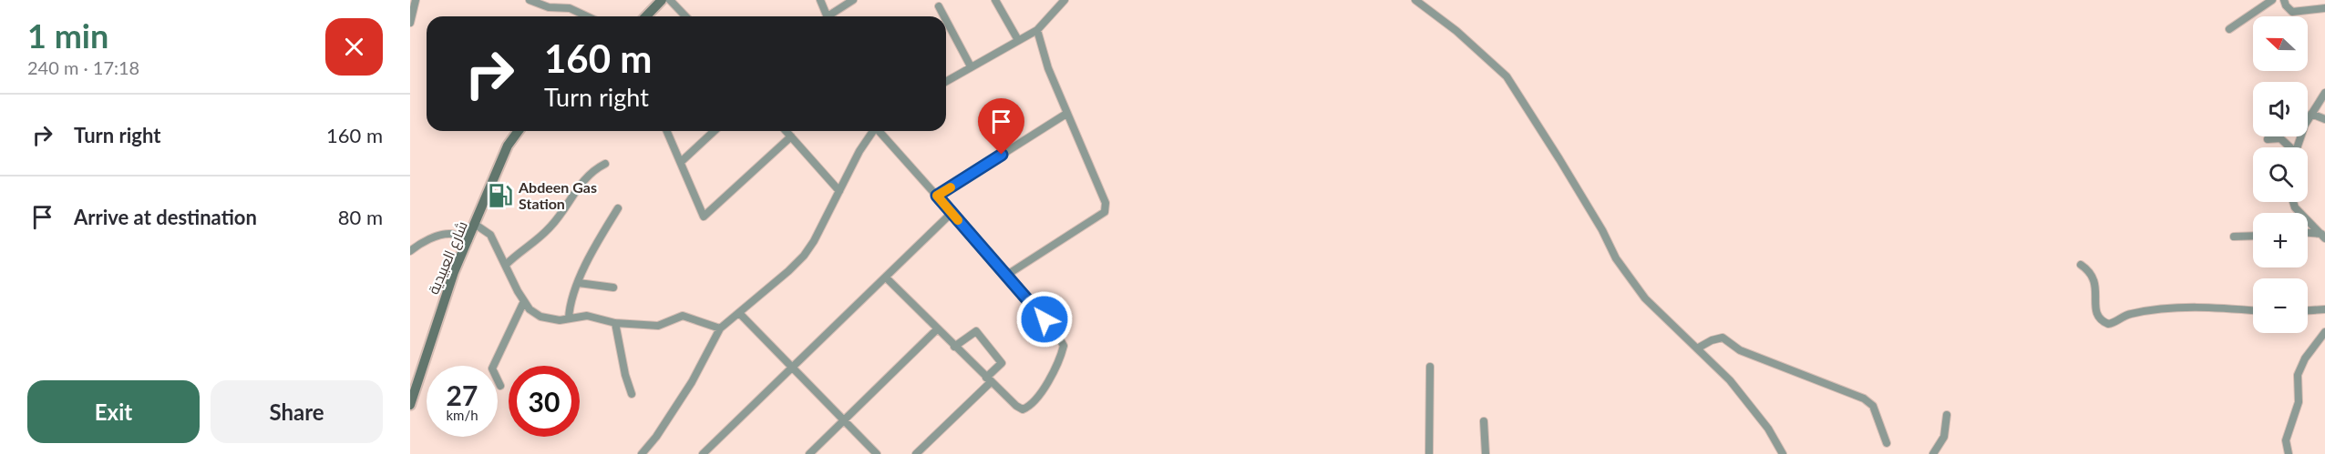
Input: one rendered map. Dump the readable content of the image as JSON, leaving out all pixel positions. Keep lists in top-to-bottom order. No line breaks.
{"streets":{"main road":["شارع العبيدية"]},"places":{"fuel station":["Abdeen Gas Station"]},"north":"left","page":{"heading":["1 min","240 m · 17:18"],"map_buttons":["+","−"],"turn":["160 m","Turn right"],"list":[{"name":"Turn right","value":"160 m"},{"name":"Arrive at destination","value":"80 m"}],"speed":"27 km/h","limit":"30","buttons":["Exit","Share"]}}
